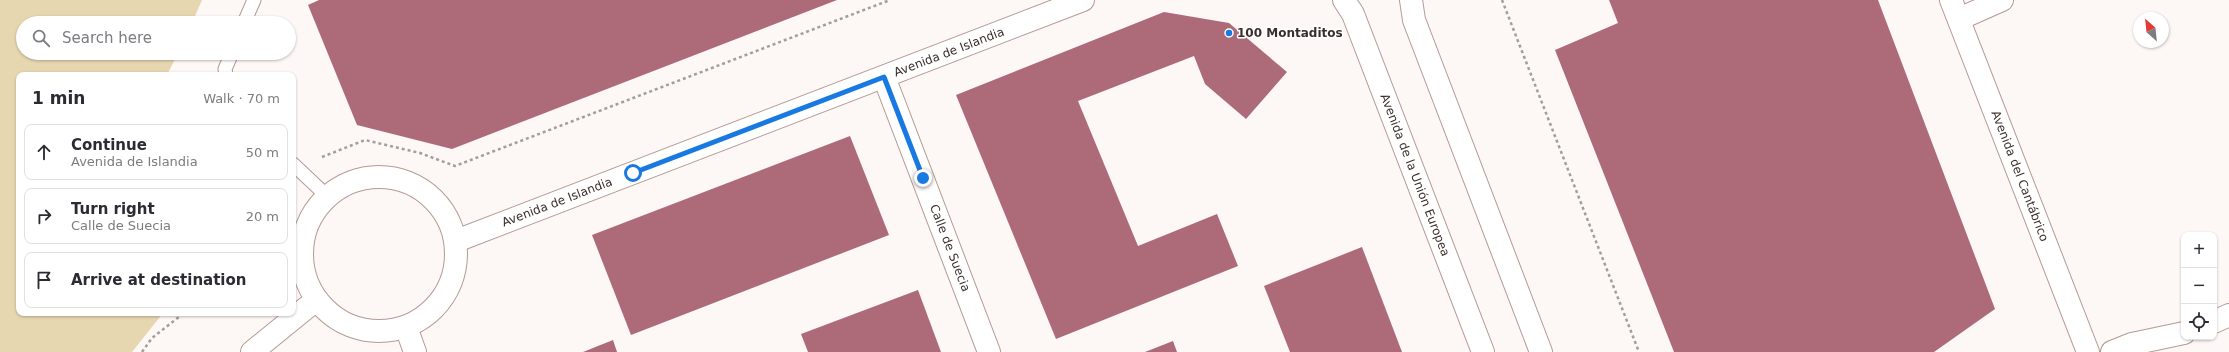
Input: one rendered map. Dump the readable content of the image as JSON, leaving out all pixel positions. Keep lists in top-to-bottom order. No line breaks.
{"streets":{"street":["Avenida de Islandia","Avenida de la Unión Europea","Avenida del Cantábrico","Calle de Suecia"]},"crossings":[["Avenida de Islandia","Calle de Suecia"]],"places":["100 Montaditos"],"north":"top left","page":{"search":"Search here","heading":["1 min","Walk · 70 m"],"list":[["Continue","Avenida de Islandia","50 m"],["Turn right","Calle de Suecia","20 m"],"Arrive at destination"],"map_buttons":["+","−"]}}
